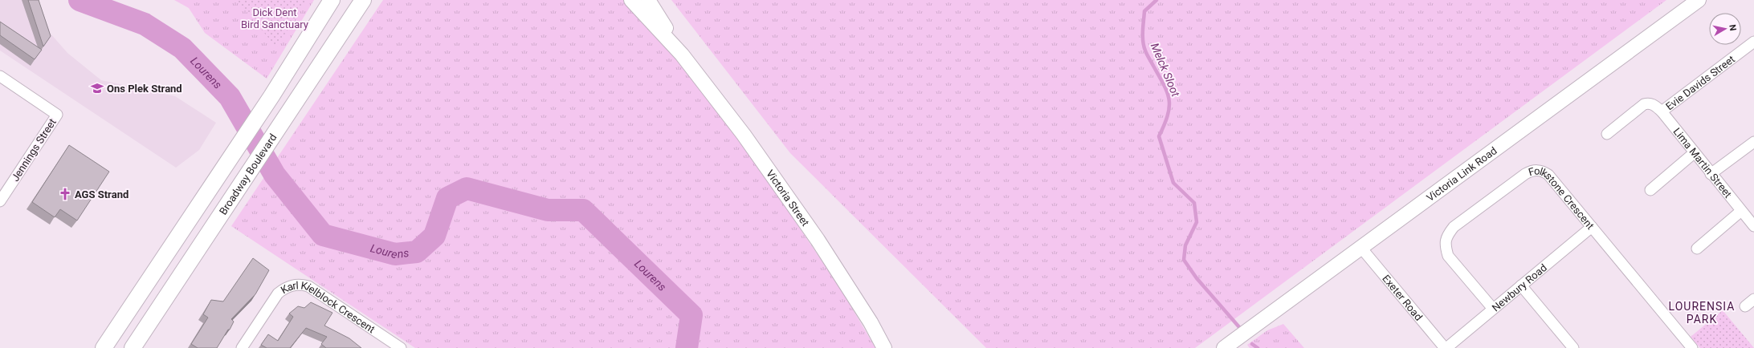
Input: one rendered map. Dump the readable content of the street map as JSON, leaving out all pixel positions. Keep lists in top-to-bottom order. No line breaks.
{"streets":{"main road":["Broadway Boulevard"],"street":["Evie Davids Street","Jennings Street","Lima Martin Street","Victoria Link Road","Victoria Street","Folkstone Crescent","Newbury Road","Exeter Road","Karl Kielblock Crescent"]},"crossings":[["Evie Davids Street","Lima Martin Street"],["Victoria Link Road","Exeter Road"],["Folkstone Crescent","Newbury Road"],["Newbury Road","Exeter Road"]],"districts":["LOURENSIA PARK"],"water":["Melck Sloot","Lourens"],"parks":["Dick Dent Bird Sanctuary"],"places":{"school or university":["Ons Plek Strand"],"church":["AGS Strand"]},"north":"right"}
